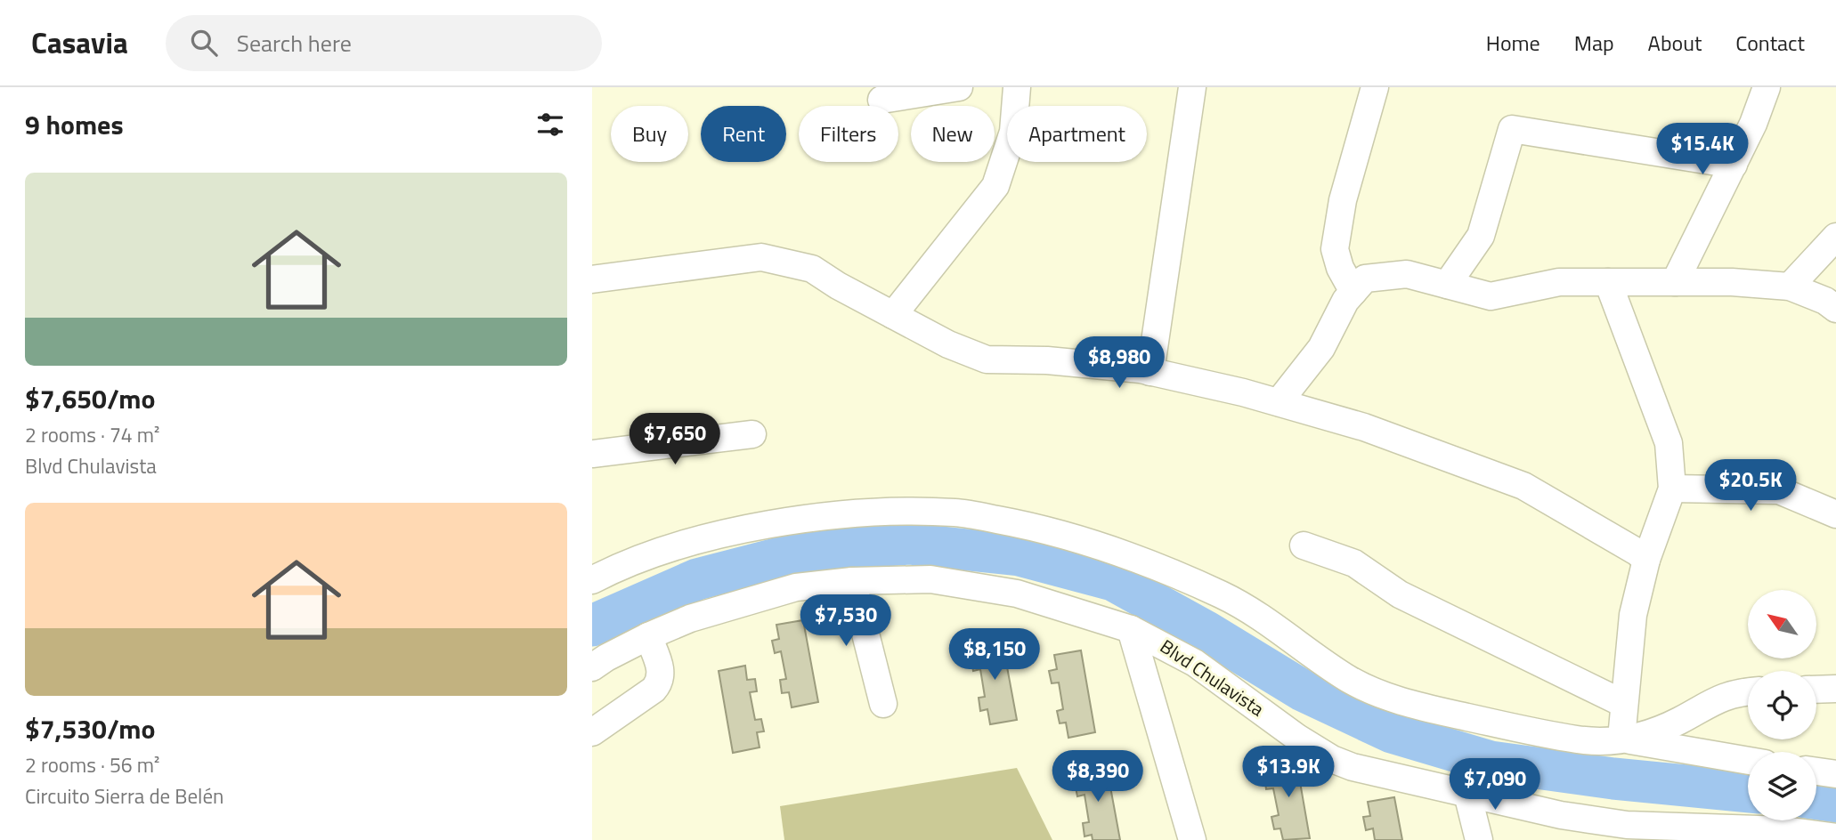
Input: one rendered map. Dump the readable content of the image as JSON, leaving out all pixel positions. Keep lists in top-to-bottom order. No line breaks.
{"streets":{"street":["Blvd Chulavista"]},"north":"top left","page":{"header":"Casavia","search":"Search here","nav":["Home","Map","About","Contact"],"heading":"9 homes","chip":["Buy","Rent","Filters","New","Apartment"],"price":["$15.4K","$8,980","$7,650","$20.5K","$7,530","$8,150","$13.9K","$8,390","$7,090"],"list":[{"name":"$7,650/mo","note":"2 rooms · 74 m² · Blvd Chulavista"},{"name":"$7,530/mo","note":"2 rooms · 56 m² · Circuito Sierra de Belén"}]}}
